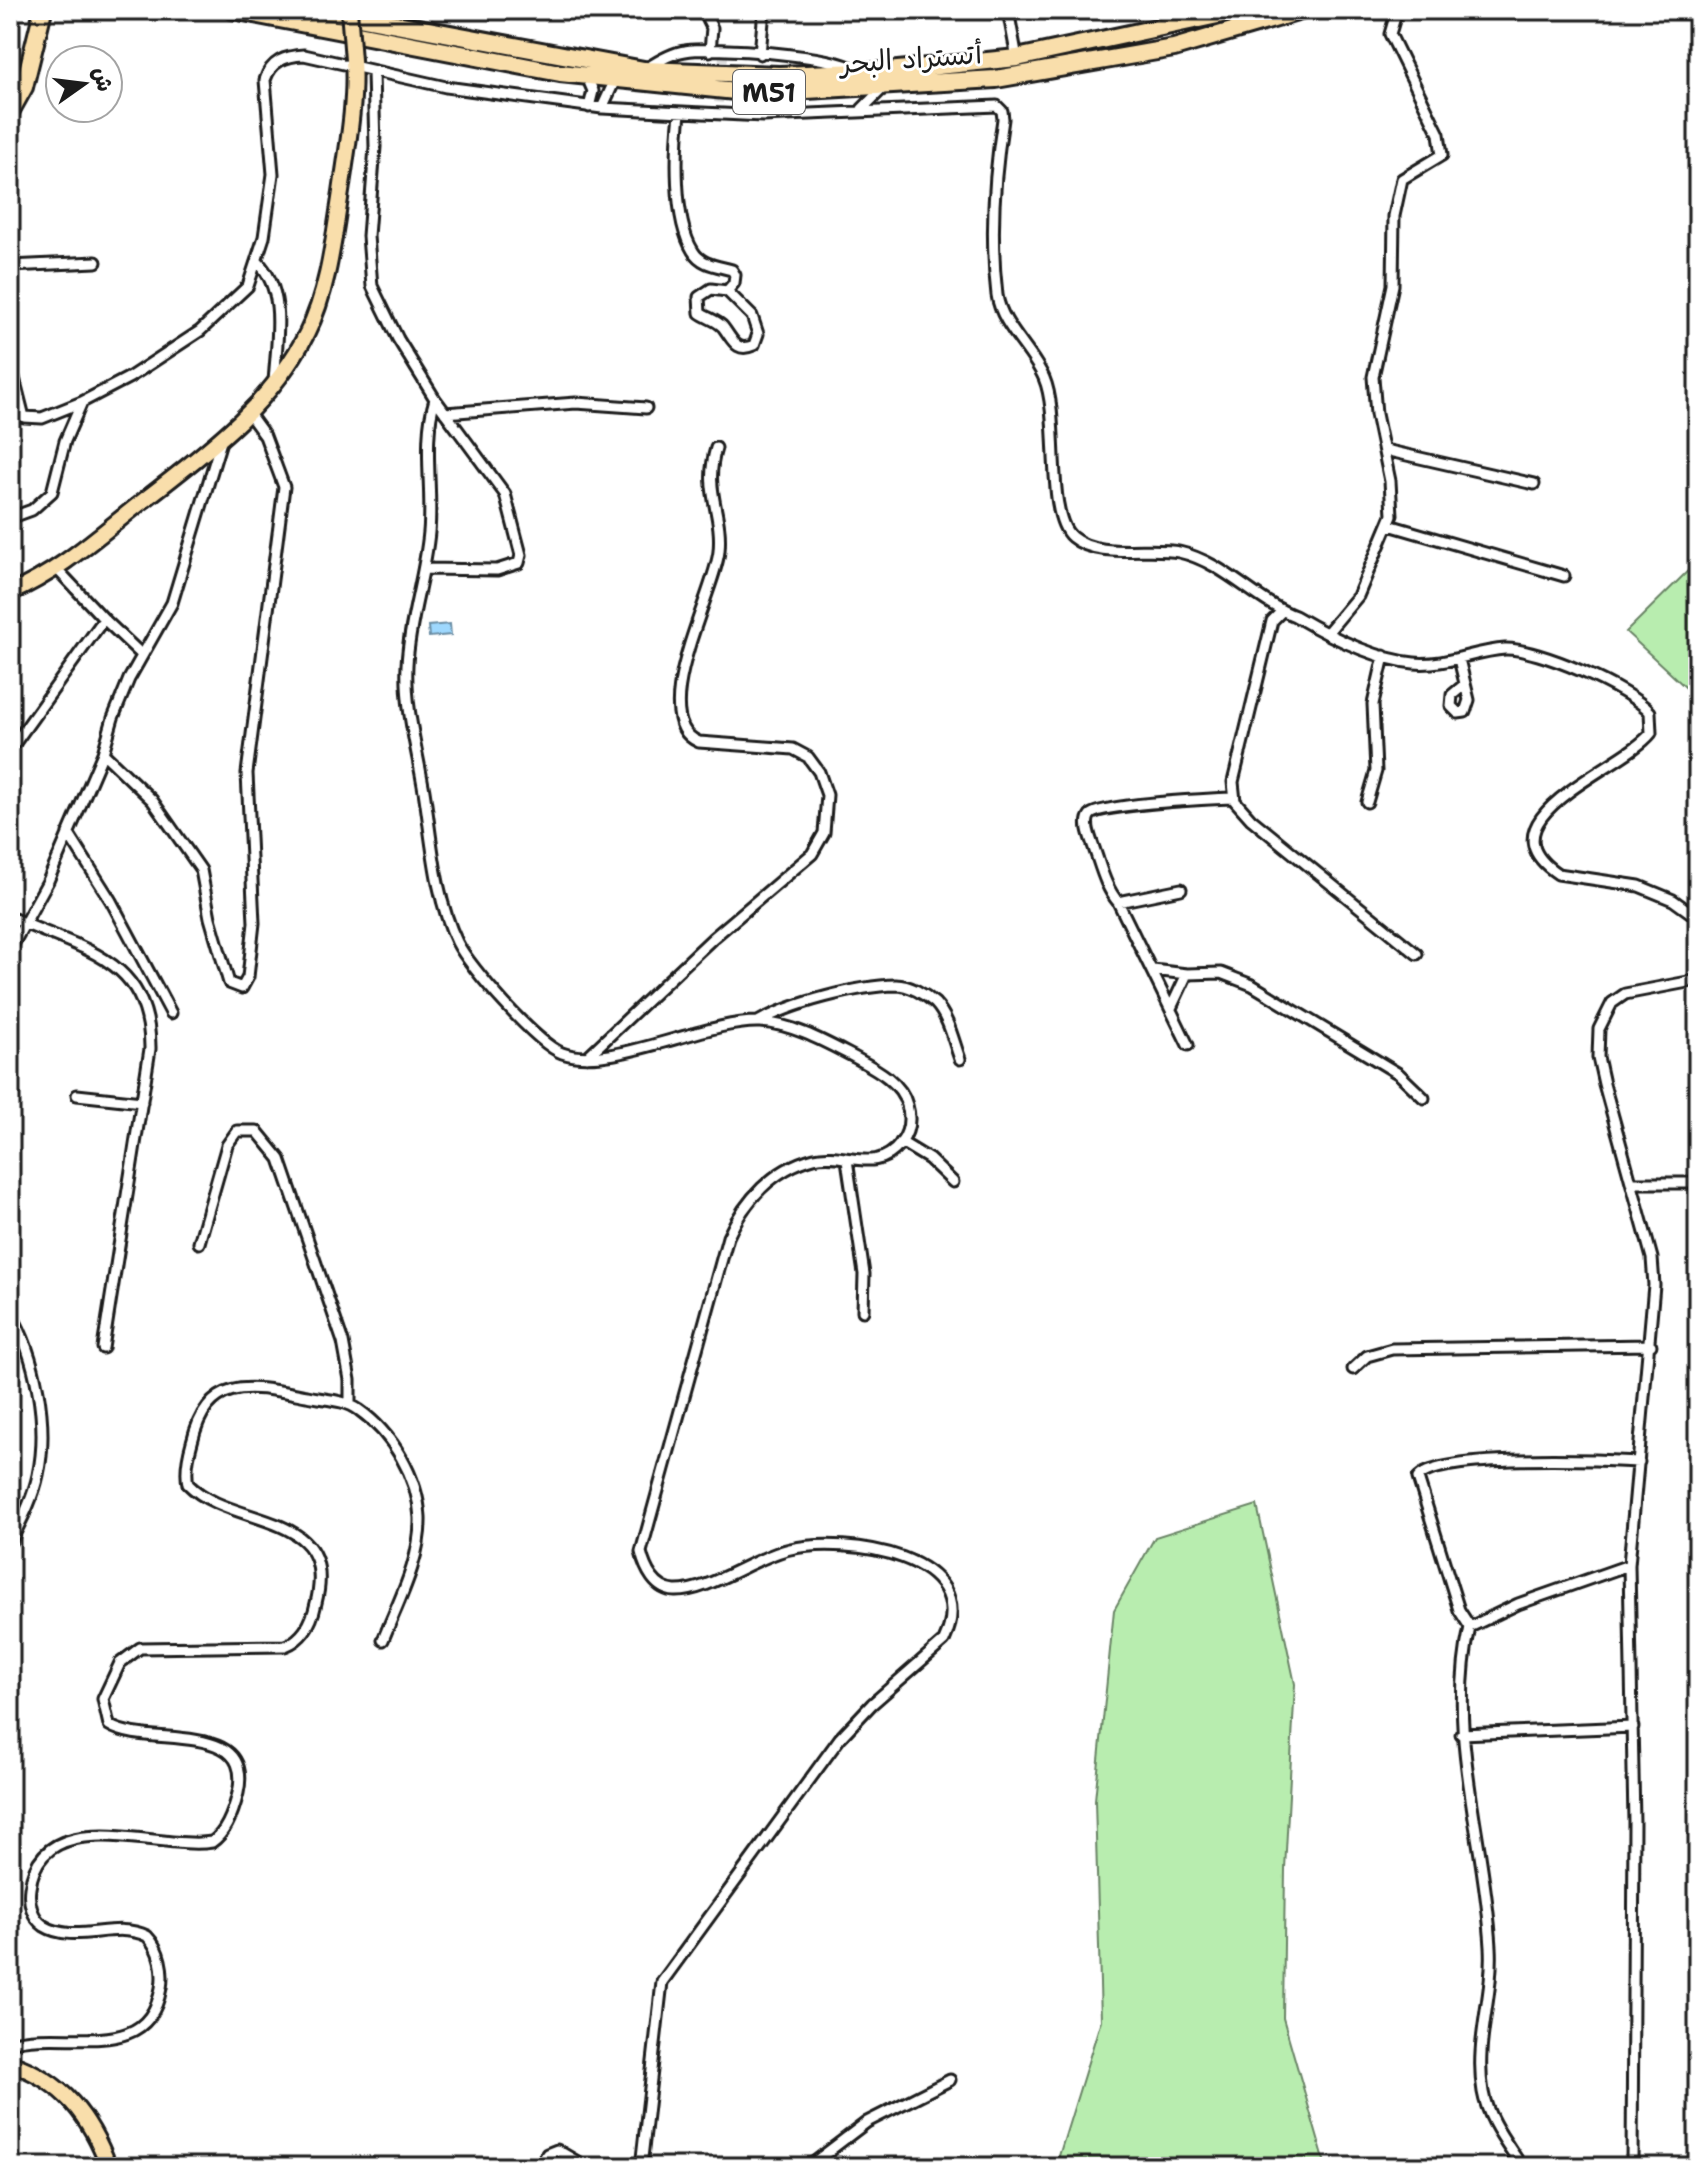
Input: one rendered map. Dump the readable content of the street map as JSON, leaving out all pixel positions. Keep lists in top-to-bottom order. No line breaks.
{"streets":{"highway":["أتستراد البحر","M51"]},"north":"right"}
